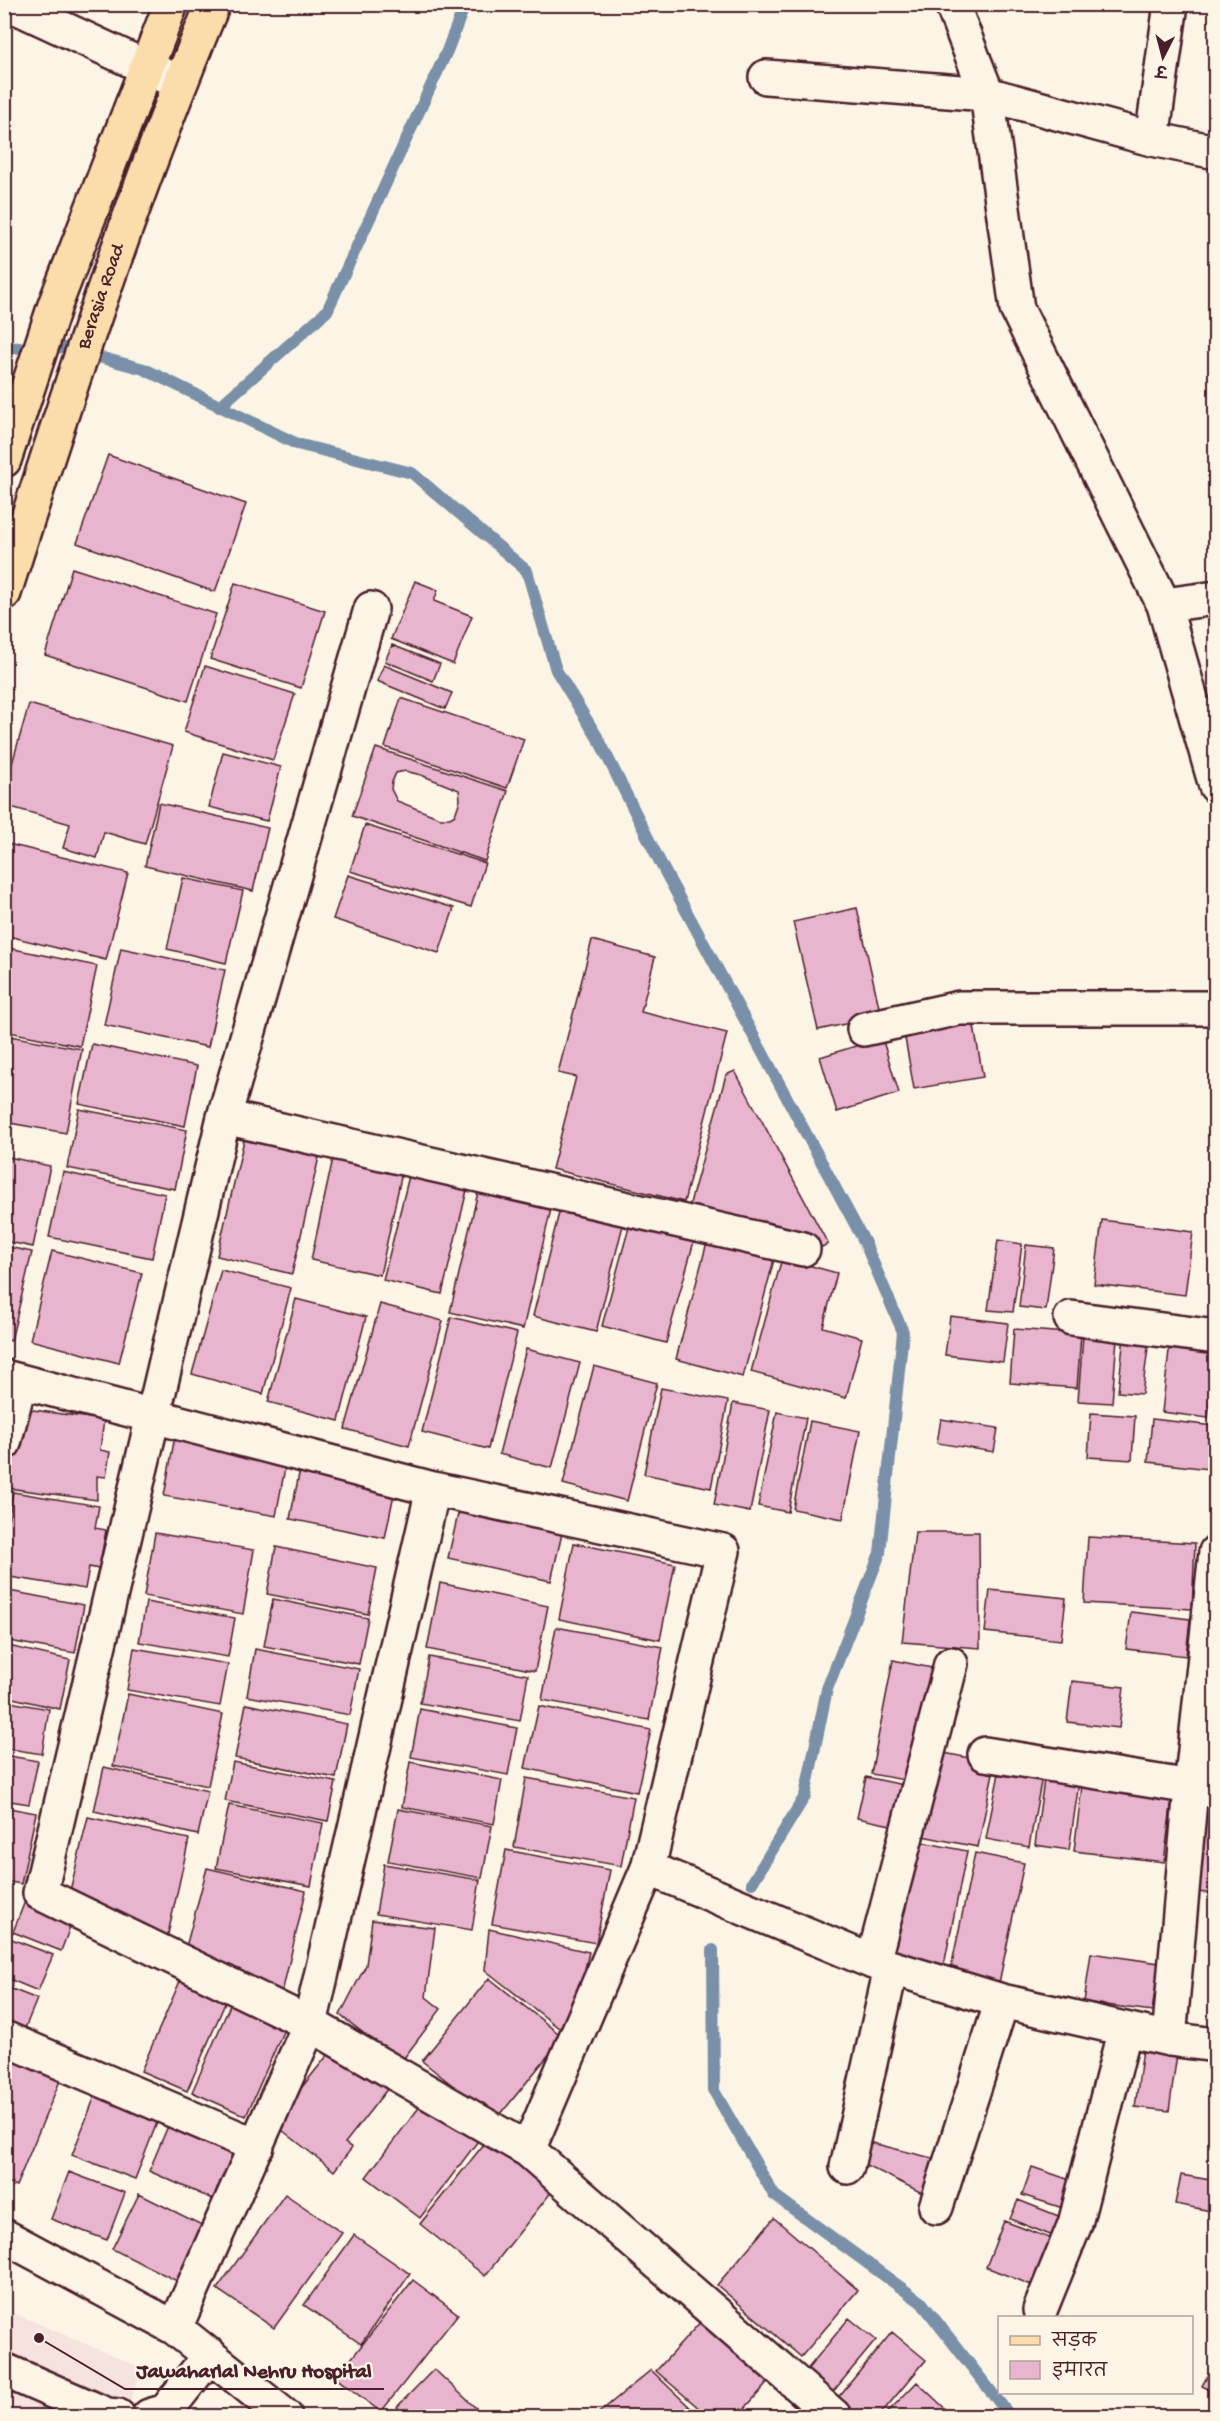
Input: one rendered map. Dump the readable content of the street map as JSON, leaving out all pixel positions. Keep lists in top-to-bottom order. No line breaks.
{"streets":{"main road":["Berasia Road"]},"places":["Jawaharlal Nehru Hospital"],"legend":["सड़क","इमारत"],"north":"bottom"}
